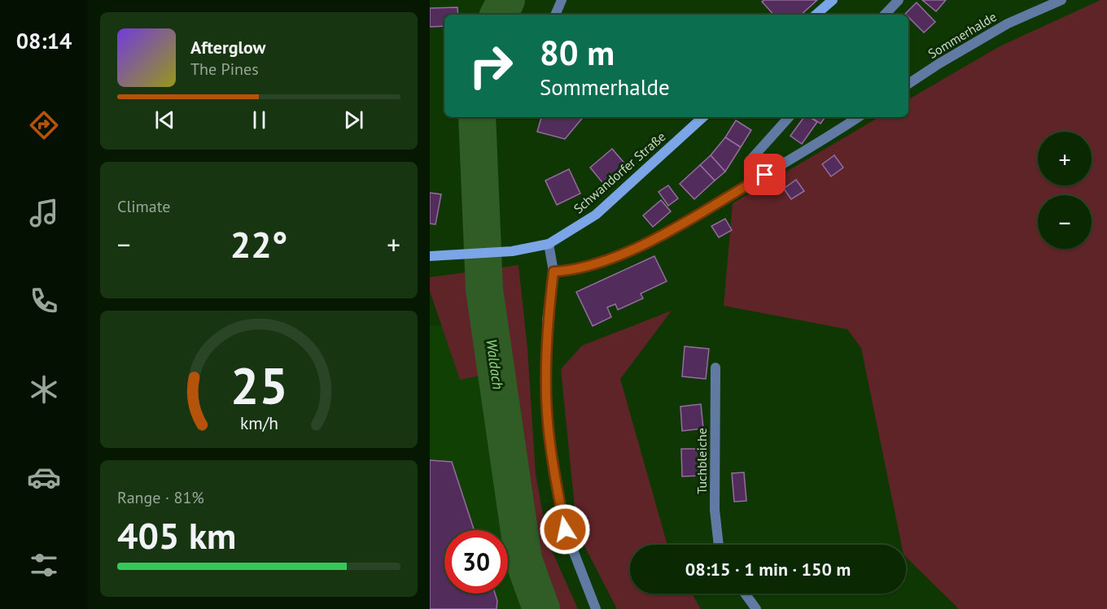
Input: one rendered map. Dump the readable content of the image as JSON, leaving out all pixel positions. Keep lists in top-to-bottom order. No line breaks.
{"streets":{"main road":["Schwandorfer Straße"],"street":["Sommerhalde","Tuchbleiche"]},"water":["Waldach"],"page":{"tabs":"08:14","turn":["80 m","Sommerhalde"],"song":["Afterglow","The Pines"],"map_buttons":["+","−"],"tile":["Climate",["Range · 81%","405 km"]],"heat":["−","22°","+"],"limit":"30","trip":"08:15 · 1 min · 150 m","gauge":["25","km/h"]}}
